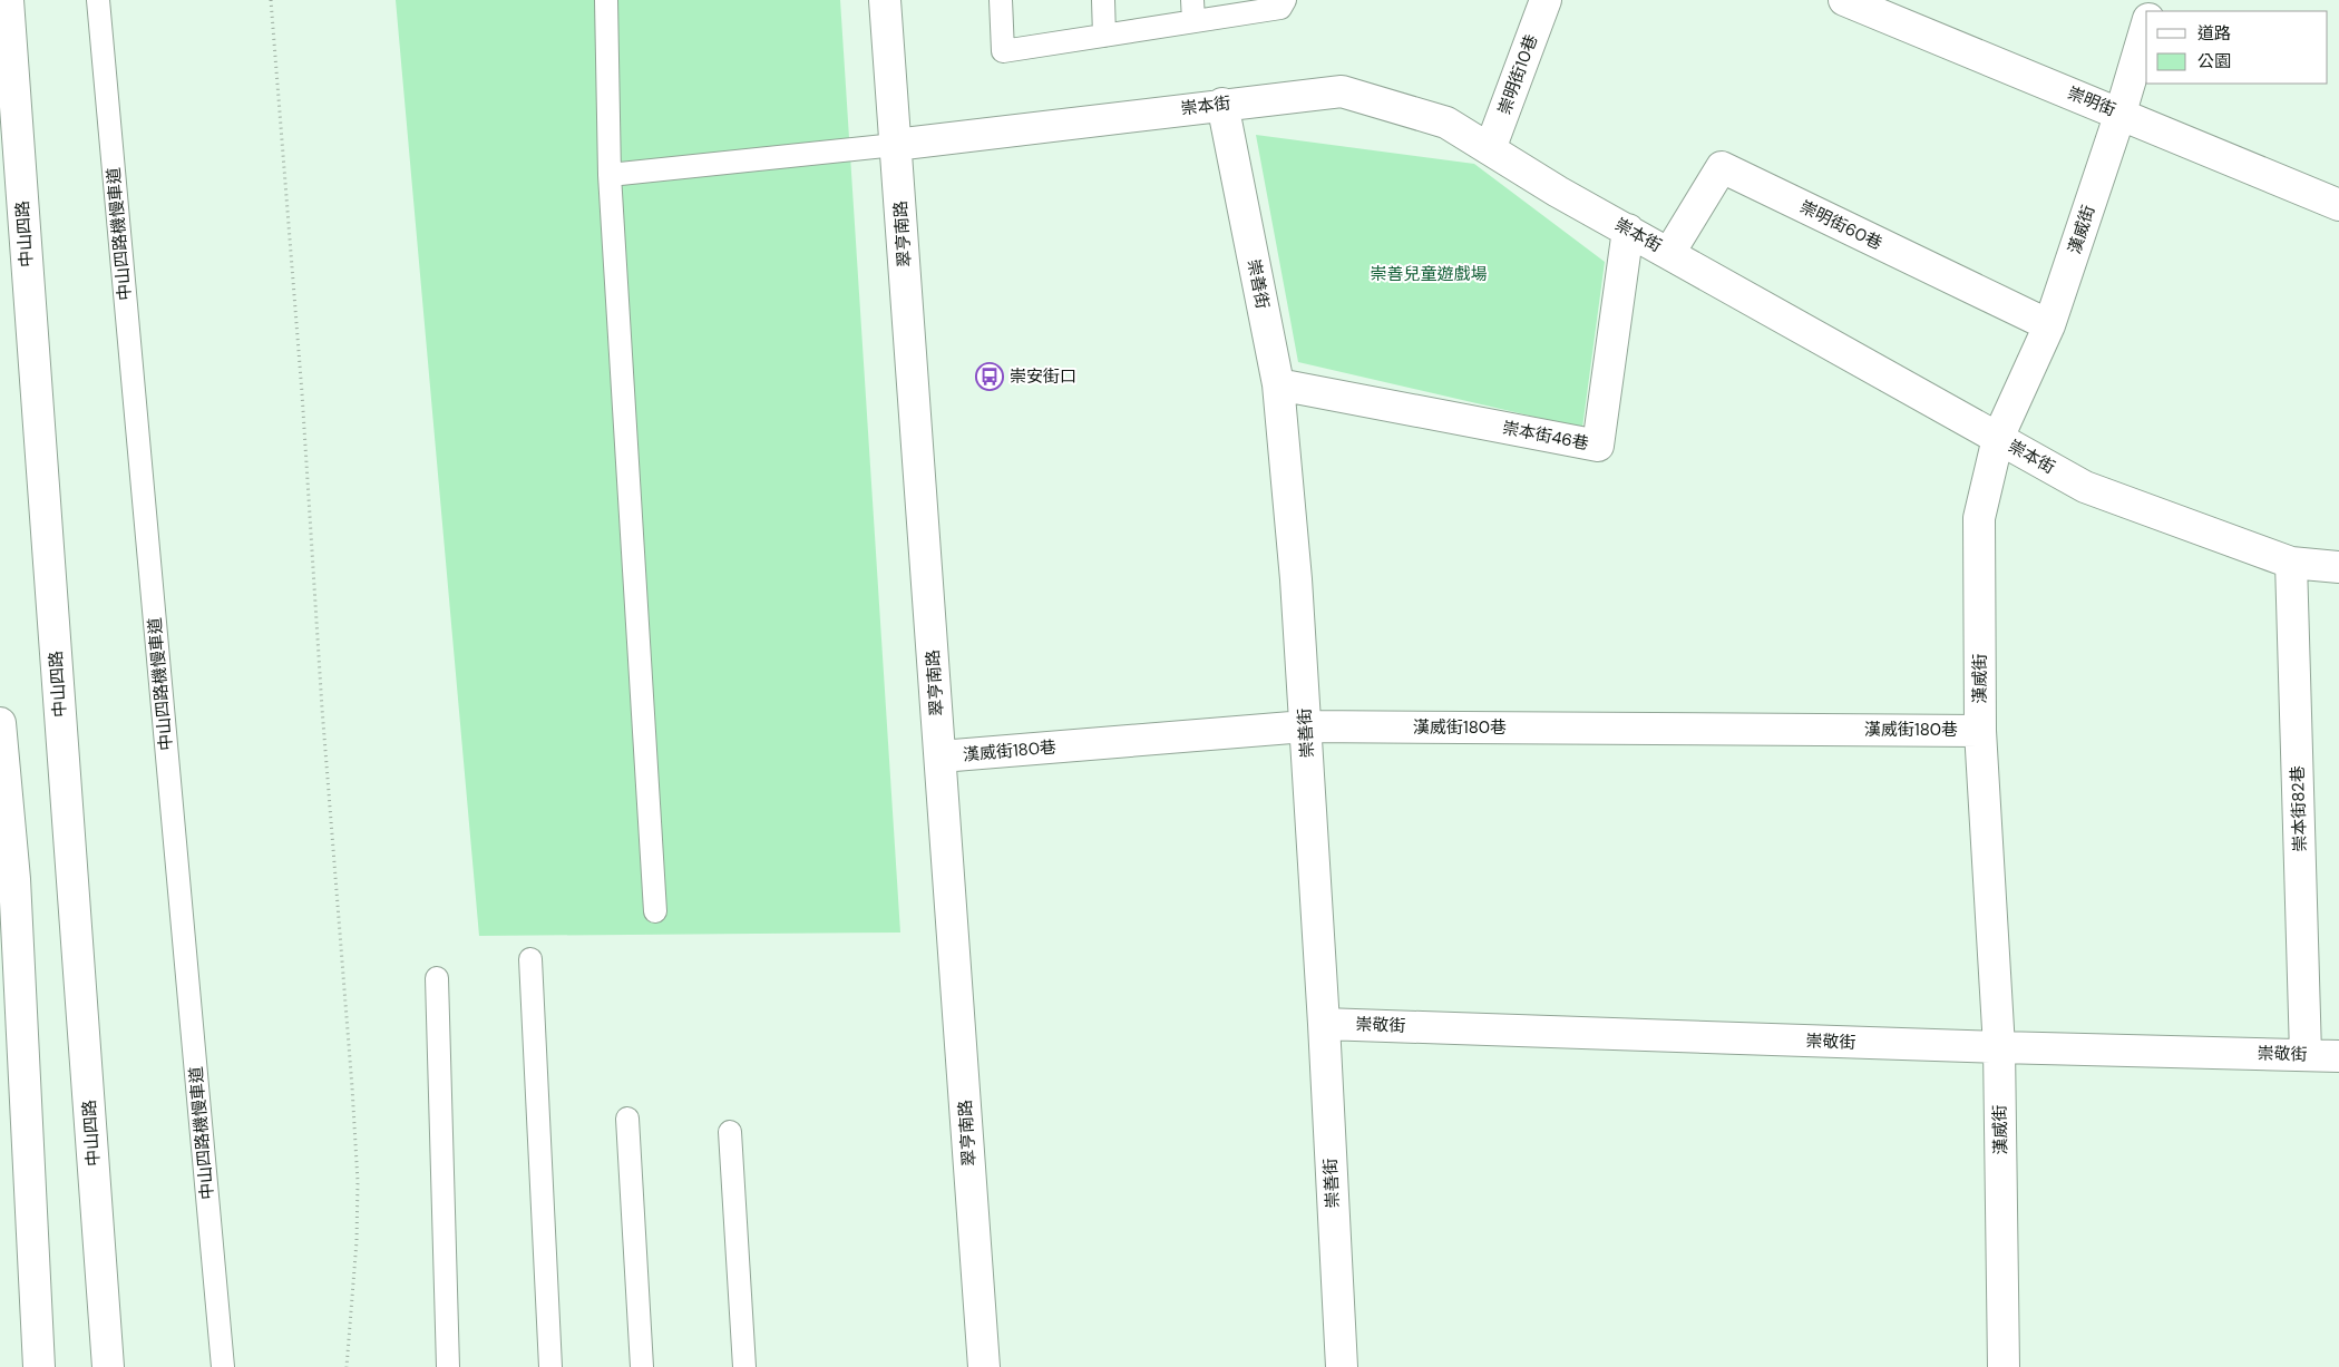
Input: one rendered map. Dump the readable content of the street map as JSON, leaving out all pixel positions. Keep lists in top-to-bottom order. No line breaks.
{"streets":{"street":["崇明街10巷","崇明街","崇本街","崇明街60巷","漢威街","中山四路","翠亨南路","崇善街","崇本街46巷","漢威街180巷","崇本街82巷","崇敬街"],"lane":["中山四路機慢車道"]},"crossings":[["崇明街10巷","崇本街"],["崇明街","漢威街"],["崇本街","崇明街60巷"],["崇本街","漢威街"],["崇本街","翠亨南路"],["崇本街","崇善街"],["崇本街","崇本街46巷"],["崇本街","崇本街82巷"],["崇明街60巷","漢威街"],["漢威街","漢威街180巷"],["漢威街","崇敬街"],["翠亨南路","漢威街180巷"],["崇善街","崇本街46巷"],["崇善街","漢威街180巷"],["崇善街","崇敬街"],["崇本街82巷","崇敬街"]],"parks":["崇善兒童遊戲場"],"places":{"bus stop":["崇安街口"]},"legend":["道路","公園"]}
